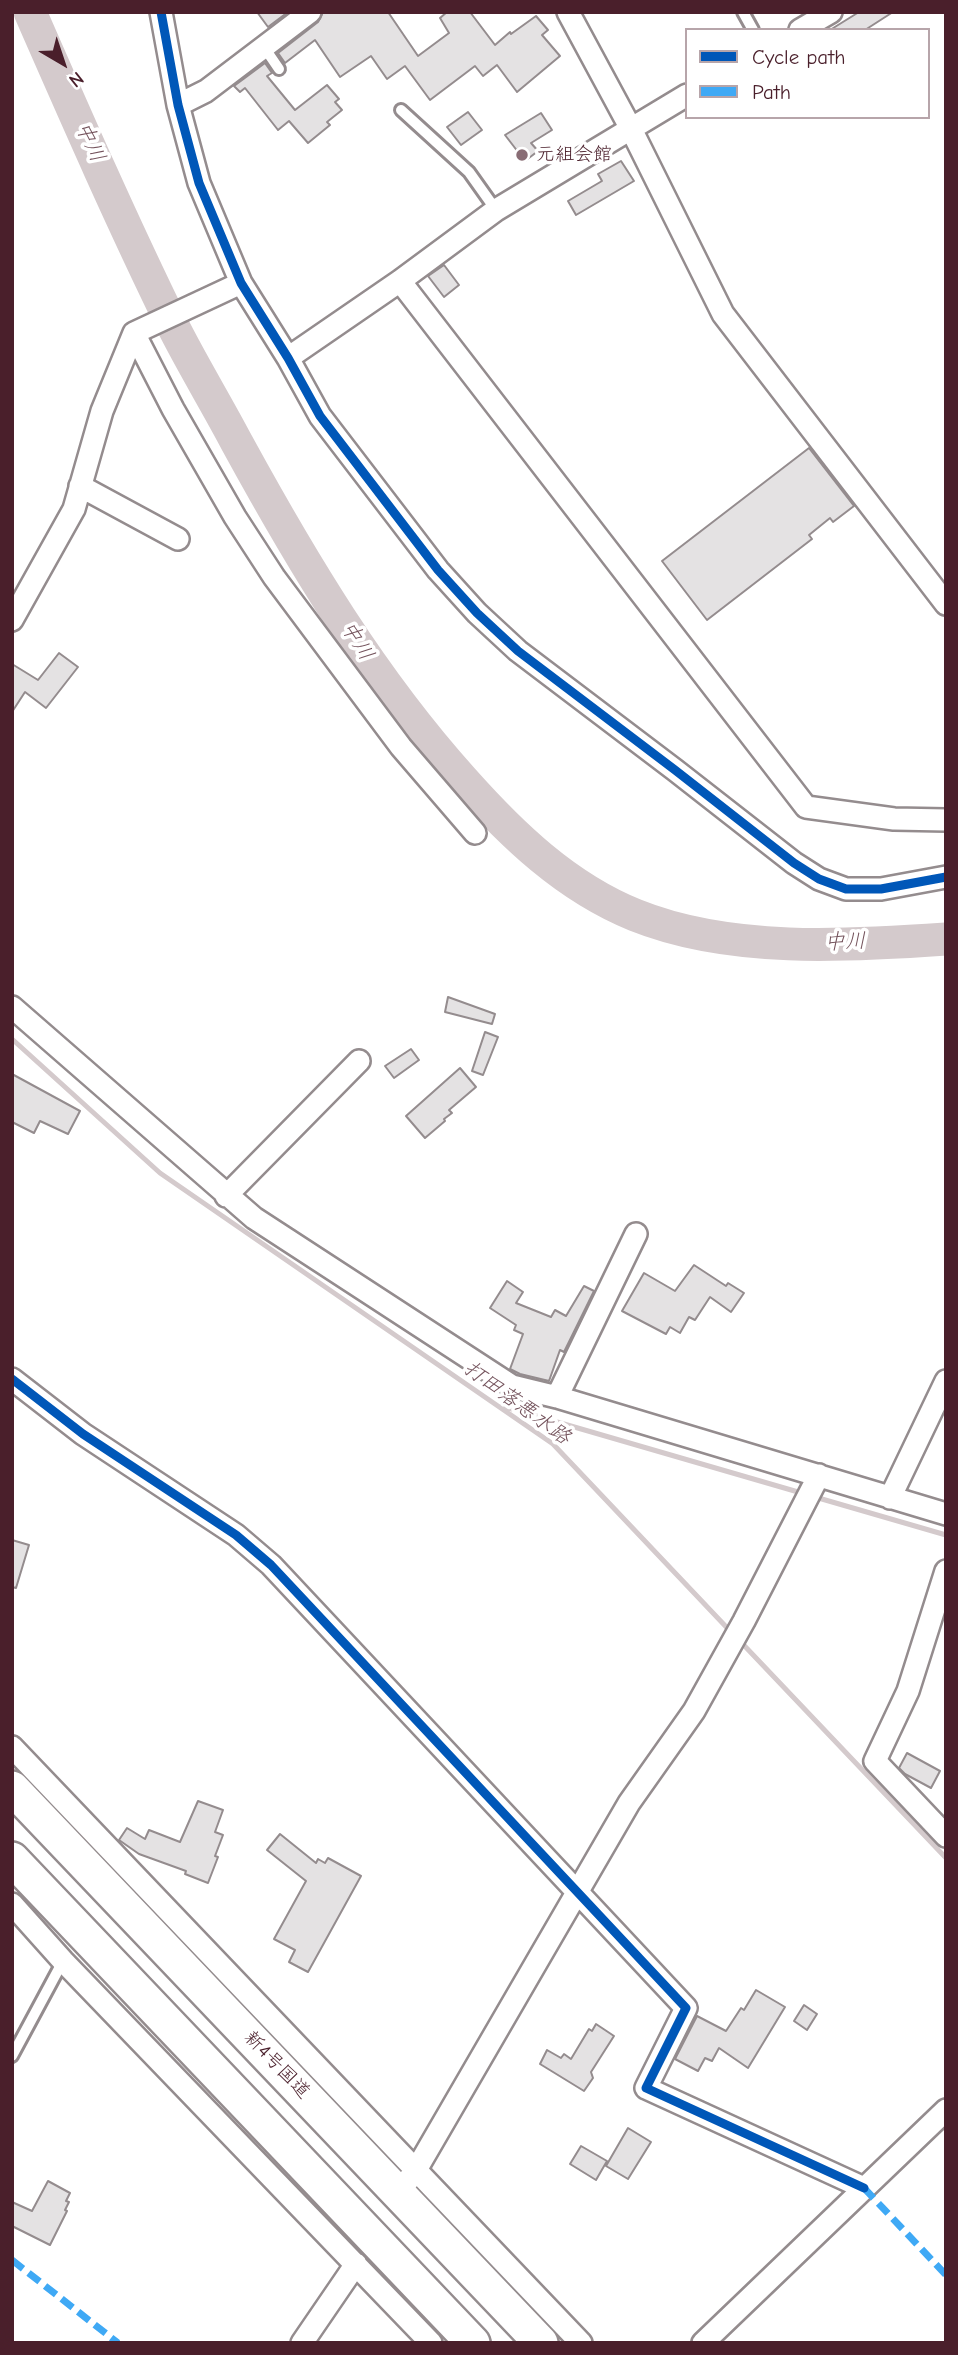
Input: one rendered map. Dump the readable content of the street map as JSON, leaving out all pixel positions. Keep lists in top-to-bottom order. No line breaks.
{"streets":{"highway":["新4号国道"]},"water":["中川","打田落悪水路"],"places":["元組会館"],"legend":["Cycle path","Path"],"north":"bottom right"}
